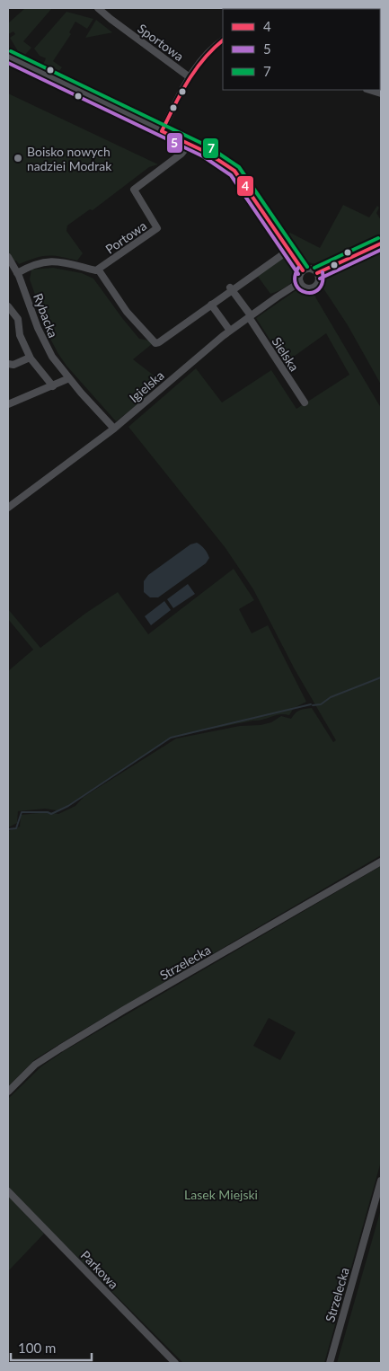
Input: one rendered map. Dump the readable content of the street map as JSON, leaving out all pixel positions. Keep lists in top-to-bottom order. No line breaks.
{"streets":{"street":["Sportowa","Portowa","Rybacka","Sielska","Igielska","Strzelecka","Parkowa"]},"crossings":[["Portowa","Rybacka"],["Rybacka","Igielska"],["Sielska","Igielska"]],"parks":["Lasek Miejski"],"places":["Boisko nowych nadziei Modrak"],"lines":["transit line 4","transit line 7","transit line 5"],"legend":["4","5","7"],"scale_bar":"100 m"}
